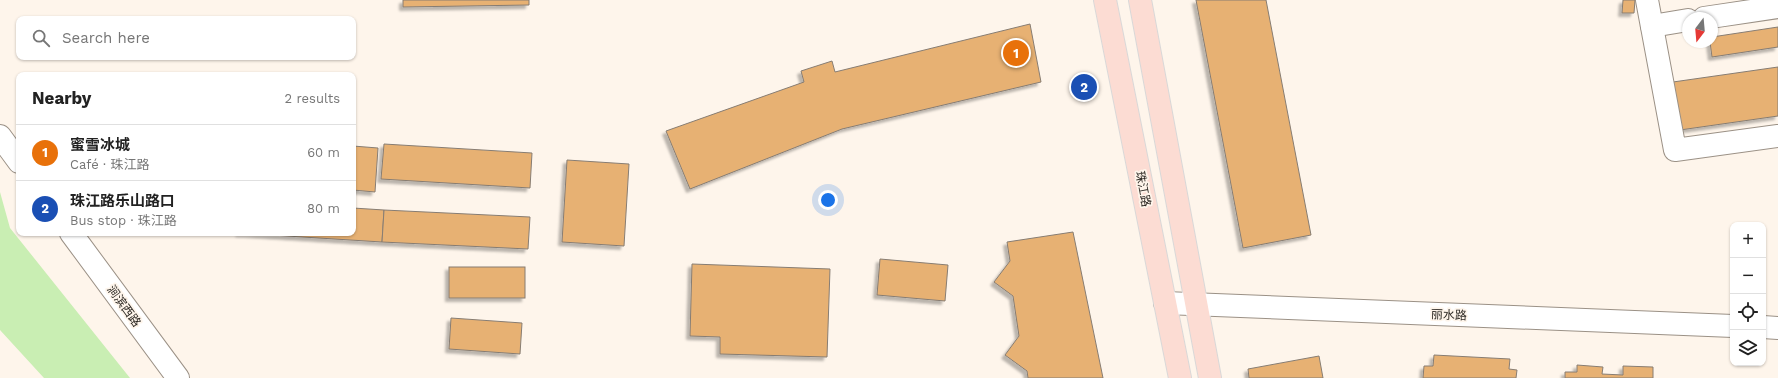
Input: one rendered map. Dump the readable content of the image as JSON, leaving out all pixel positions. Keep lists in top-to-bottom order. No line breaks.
{"streets":{"main road":["珠江路"],"street":["涧滨西路","丽水路"]},"crossings":[["珠江路","丽水路"]],"north":"bottom","page":{"search":"Search here","pins":["1","2"],"heading":["Nearby","2 results"],"list":[{"mark":"1","name":"蜜雪冰城","note":"Café · 珠江路","value":"60 m"},{"mark":"2","name":"珠江路乐山路口","note":"Bus stop · 珠江路","value":"80 m"}],"map_buttons":["+","−"]}}
